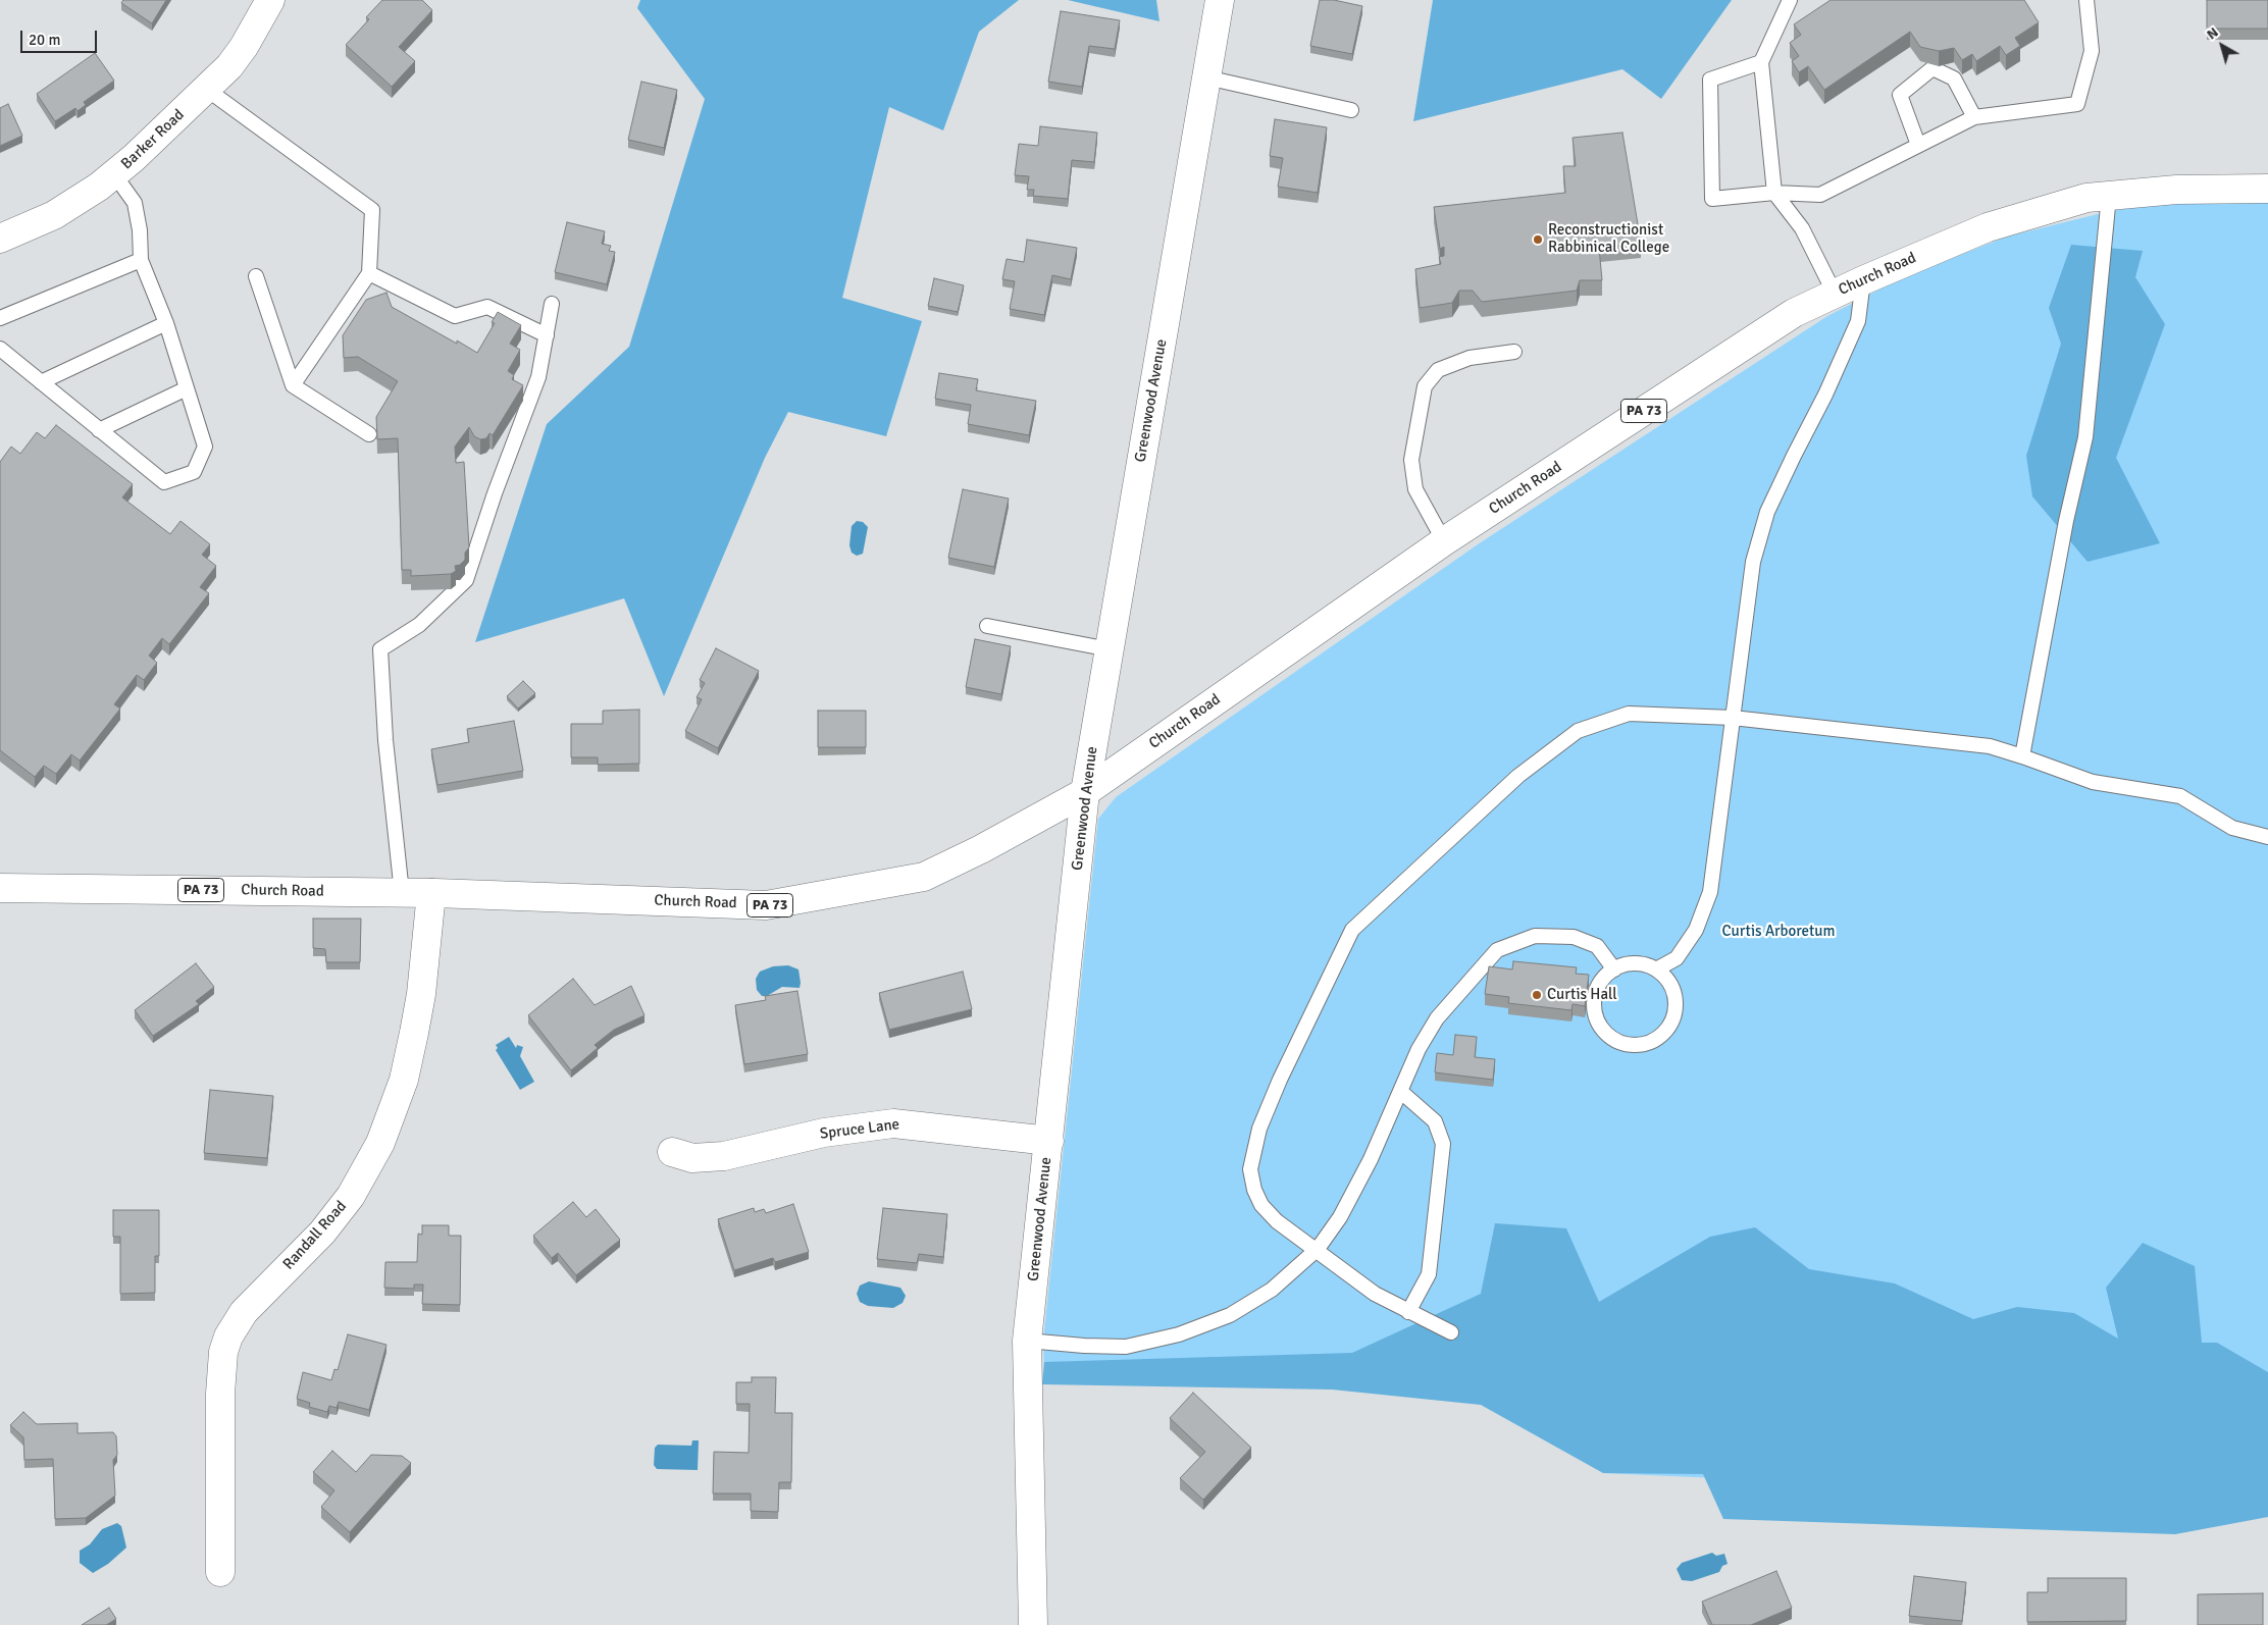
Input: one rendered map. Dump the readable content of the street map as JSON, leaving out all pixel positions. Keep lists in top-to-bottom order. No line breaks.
{"streets":{"main road":["Barker Road","Church Road","Greenwood Avenue","PA 73","Spruce Lane","Randall Road"]},"crossings":[["Church Road","Greenwood Avenue"],["Church Road","Randall Road"],["Greenwood Avenue","Spruce Lane"]],"parks":["Curtis Arboretum"],"places":["Reconstructionist Rabbinical College","Curtis Hall"],"scale_bar":"20 m","north":"top left"}
